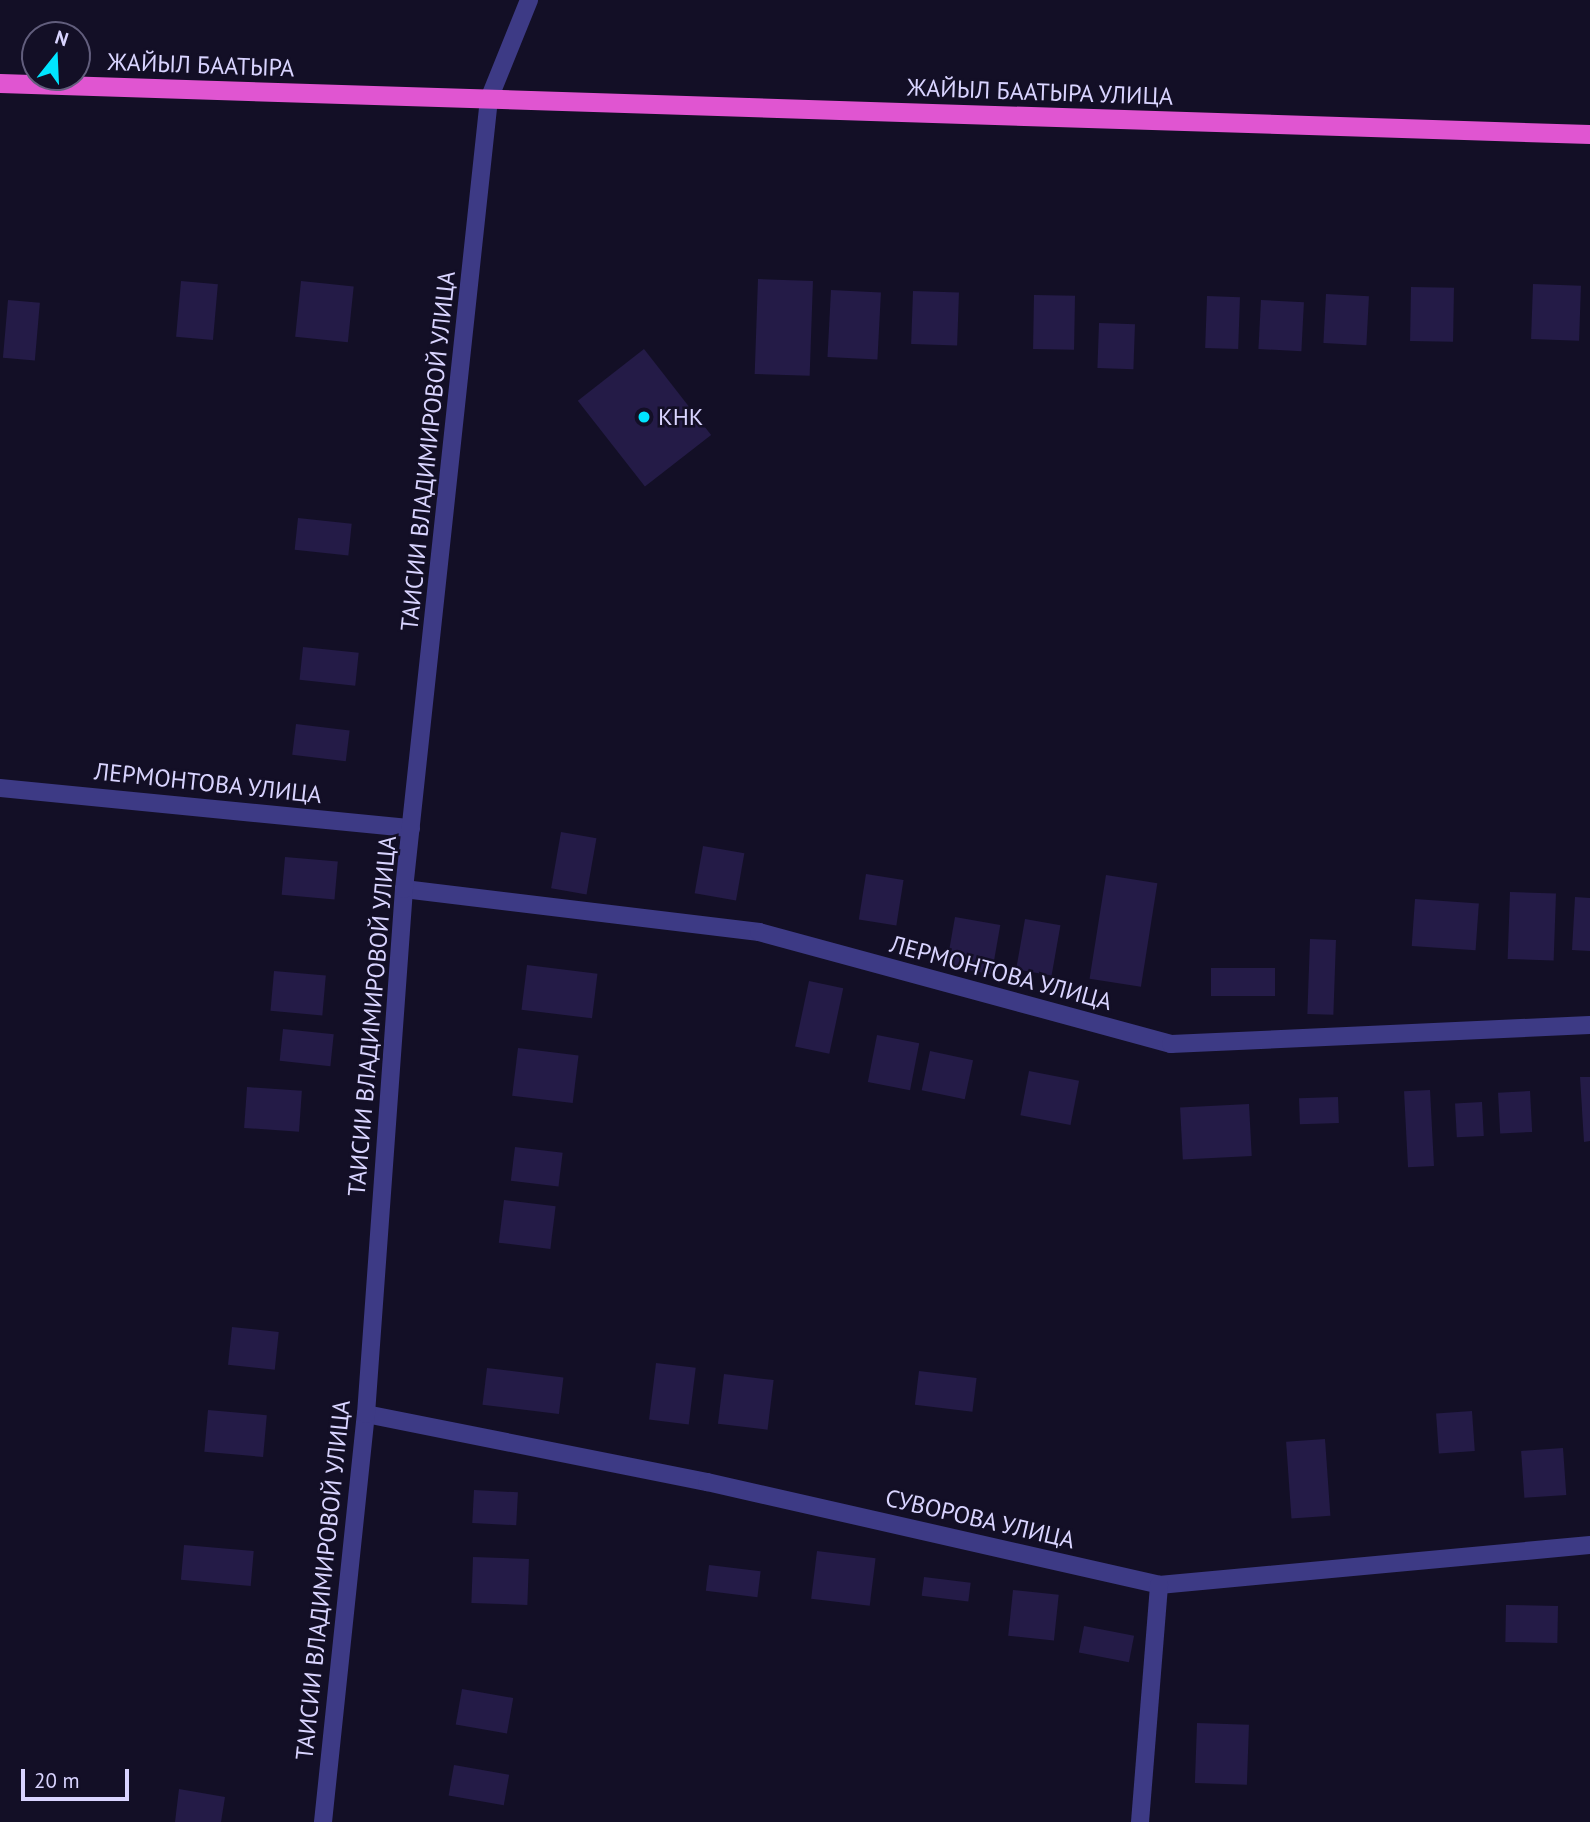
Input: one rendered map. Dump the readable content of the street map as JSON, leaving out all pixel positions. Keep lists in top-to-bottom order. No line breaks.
{"streets":{"highway":["ЖАЙЫЛ БААТЫРА","ЖАЙЫЛ БААТЫРА УЛИЦА"],"street":["ТАИСИИ ВЛАДИМИРОВОЙ УЛИЦА","ЛЕРМОНТОВА УЛИЦА","СУВОРОВА УЛИЦА"]},"crossings":[["ЖАЙЫЛ БААТЫРА","ЖАЙЫЛ БААТЫРА УЛИЦА"],["ЖАЙЫЛ БААТЫРА","ТАИСИИ ВЛАДИМИРОВОЙ УЛИЦА"],["ЖАЙЫЛ БААТЫРА УЛИЦА","ТАИСИИ ВЛАДИМИРОВОЙ УЛИЦА"],["ТАИСИИ ВЛАДИМИРОВОЙ УЛИЦА","ЛЕРМОНТОВА УЛИЦА"],["ТАИСИИ ВЛАДИМИРОВОЙ УЛИЦА","СУВОРОВА УЛИЦА"]],"places":["КНК"],"scale_bar":"20 m","north":"top"}
